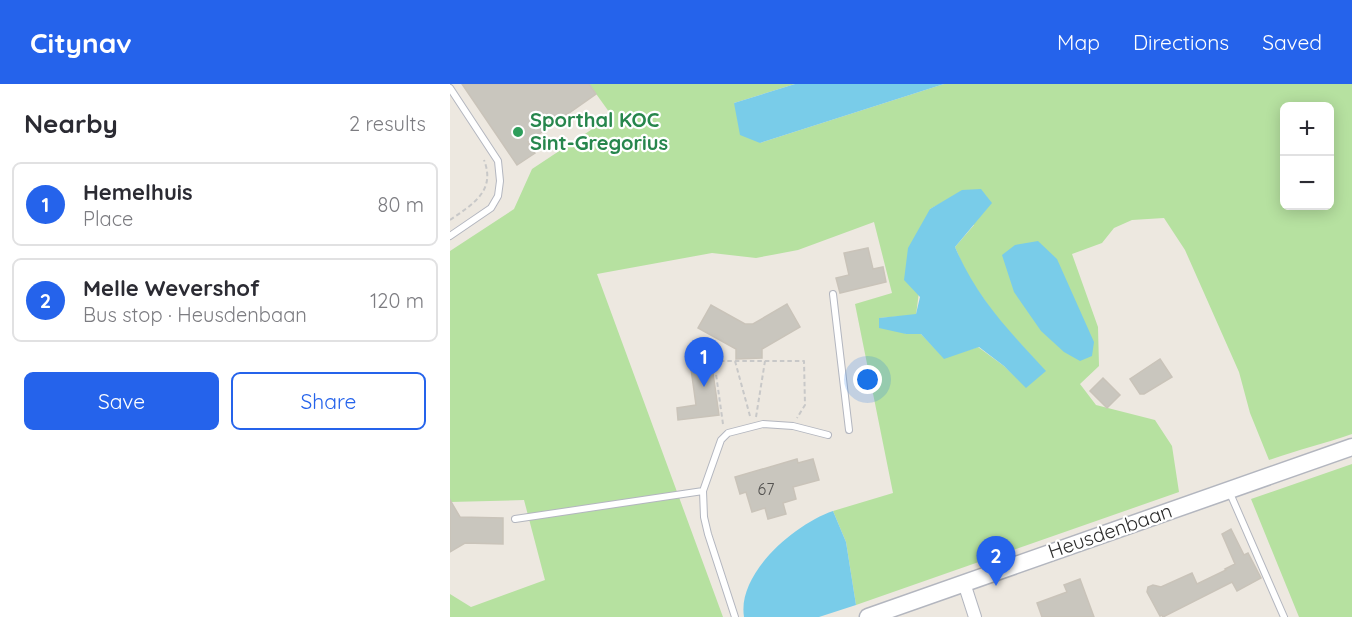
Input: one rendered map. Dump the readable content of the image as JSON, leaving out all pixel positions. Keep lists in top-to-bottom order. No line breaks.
{"streets":{"main road":["Heusdenbaan"]},"places":["Sporthal KOC Sint-Gregorius"],"house_numbers":["67"],"page":{"header":"Citynav","nav":["Map","Directions","Saved"],"heading":["Nearby","2 results"],"map_buttons":["+","−"],"list":[{"mark":"1","name":"Hemelhuis","note":"Place","value":"80 m"},{"mark":"2","name":"Melle Wevershof","note":"Bus stop · Heusdenbaan","value":"120 m"}],"pins":["1","2"],"buttons":["Save","Share"]}}
